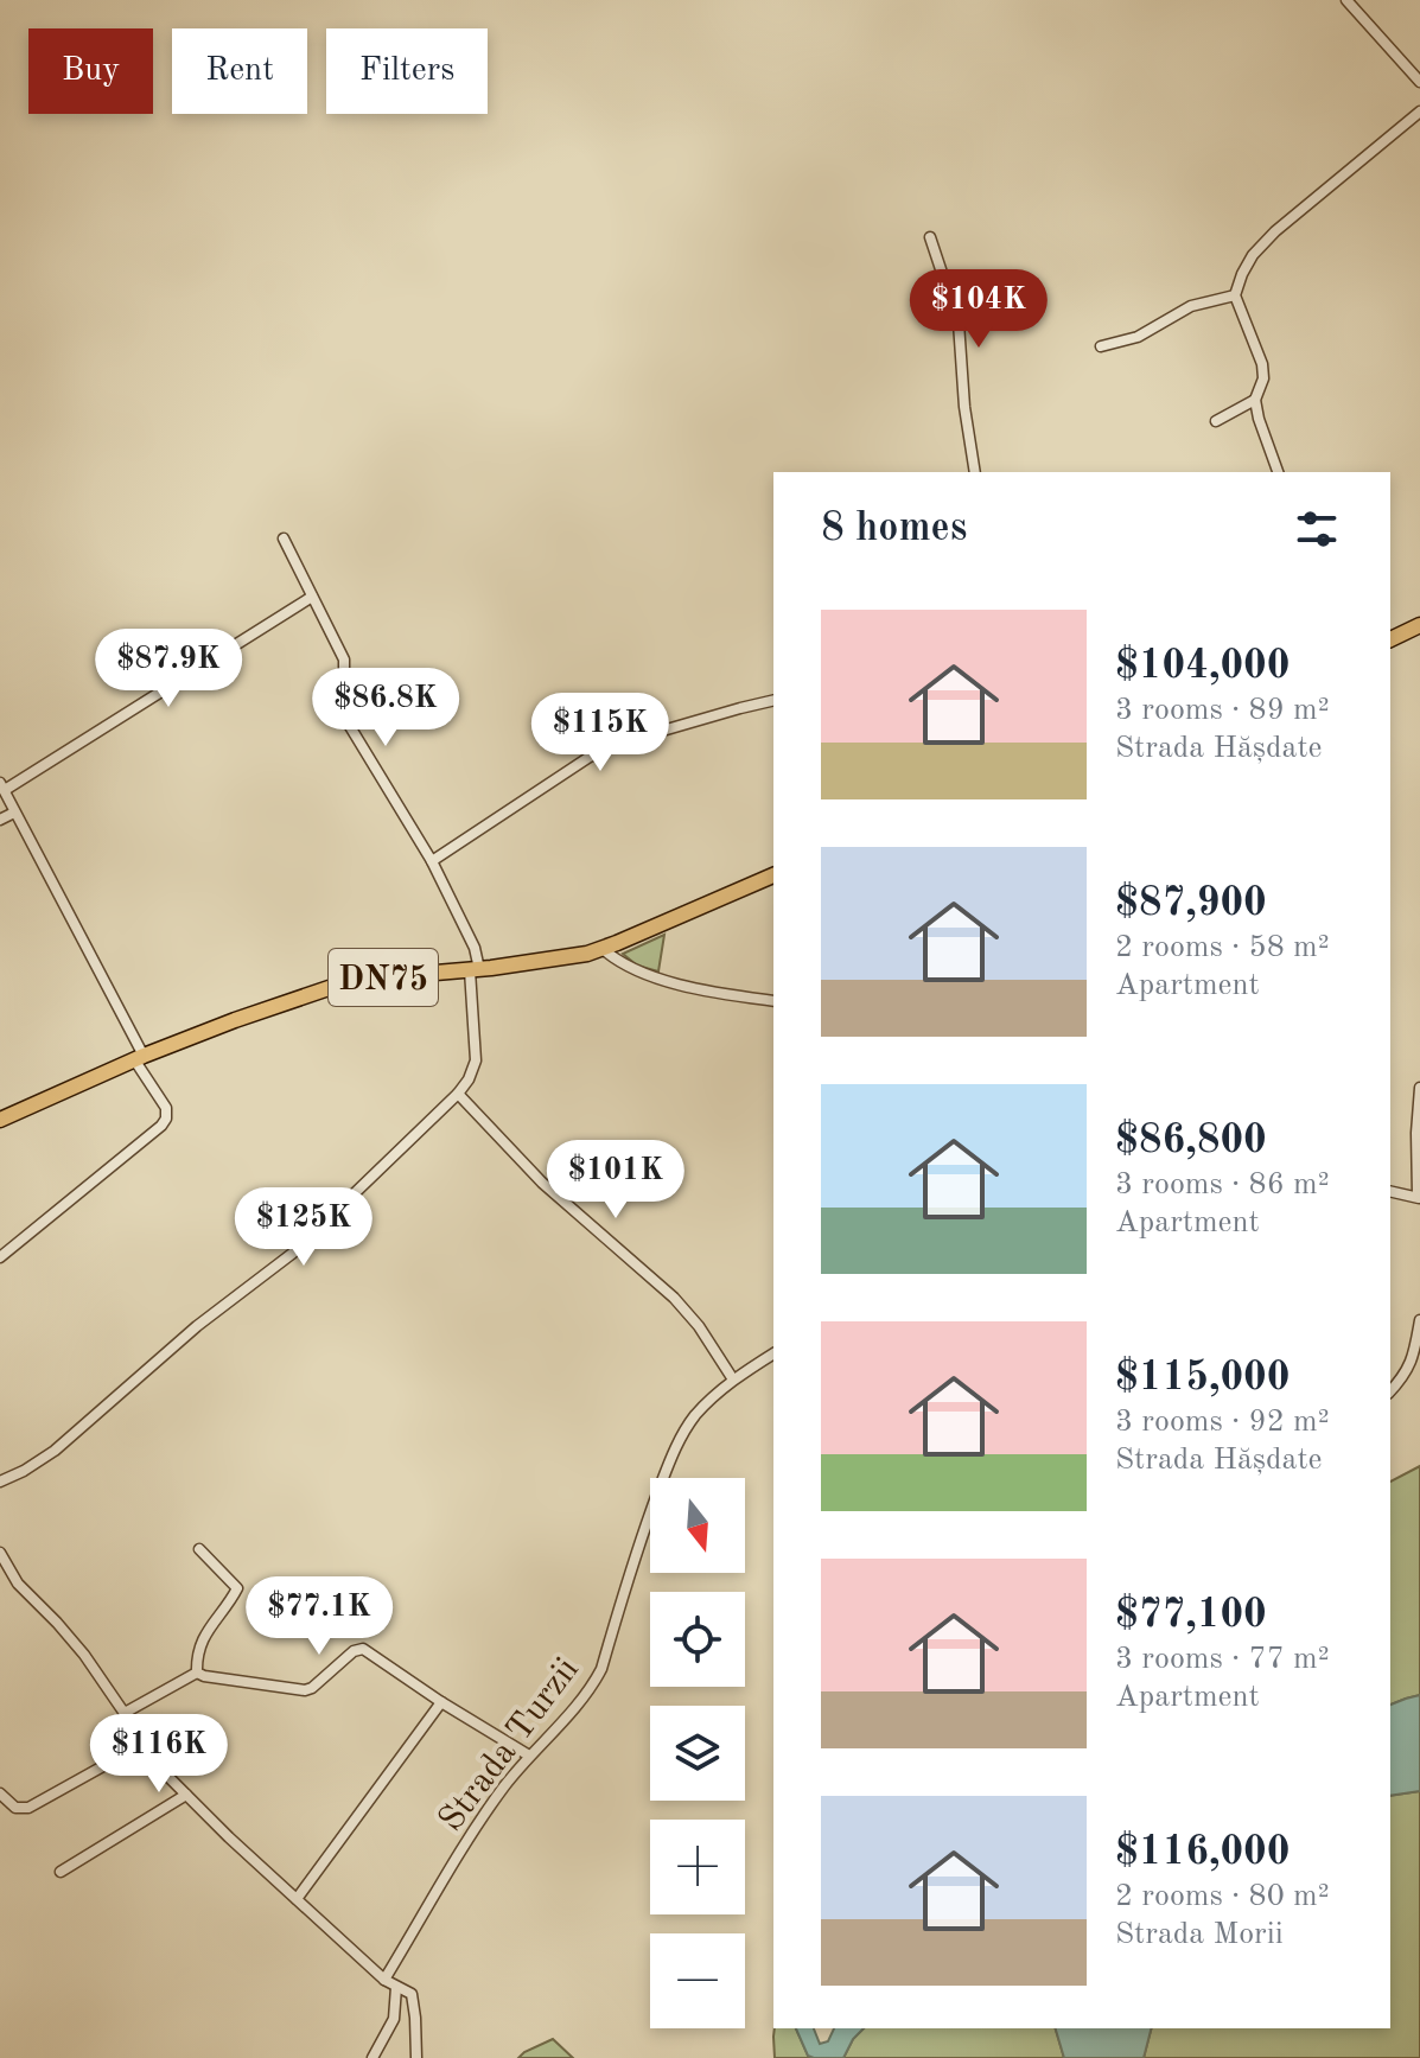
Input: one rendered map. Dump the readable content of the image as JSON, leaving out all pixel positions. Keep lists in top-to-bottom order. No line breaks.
{"streets":{"main road":["DN75"],"street":["Strada Turzii"]},"north":"bottom","page":{"chip":["Buy","Rent","Filters"],"price":["$104K","$87.9K","$86.8K","$115K","$101K","$125K","$77.1K","$116K"],"heading":"8 homes","list":[{"name":"$104,000","note":"3 rooms · 89 m² · Strada Hășdate"},{"name":"$87,900","note":"2 rooms · 58 m² · Apartment"},{"name":"$86,800","note":"3 rooms · 86 m² · Apartment"},{"name":"$115,000","note":"3 rooms · 92 m² · Strada Hășdate"},{"name":"$77,100","note":"3 rooms · 77 m² · Apartment"},{"name":"$116,000","note":"2 rooms · 80 m² · Strada Morii"}],"map_buttons":["+","−"]}}
